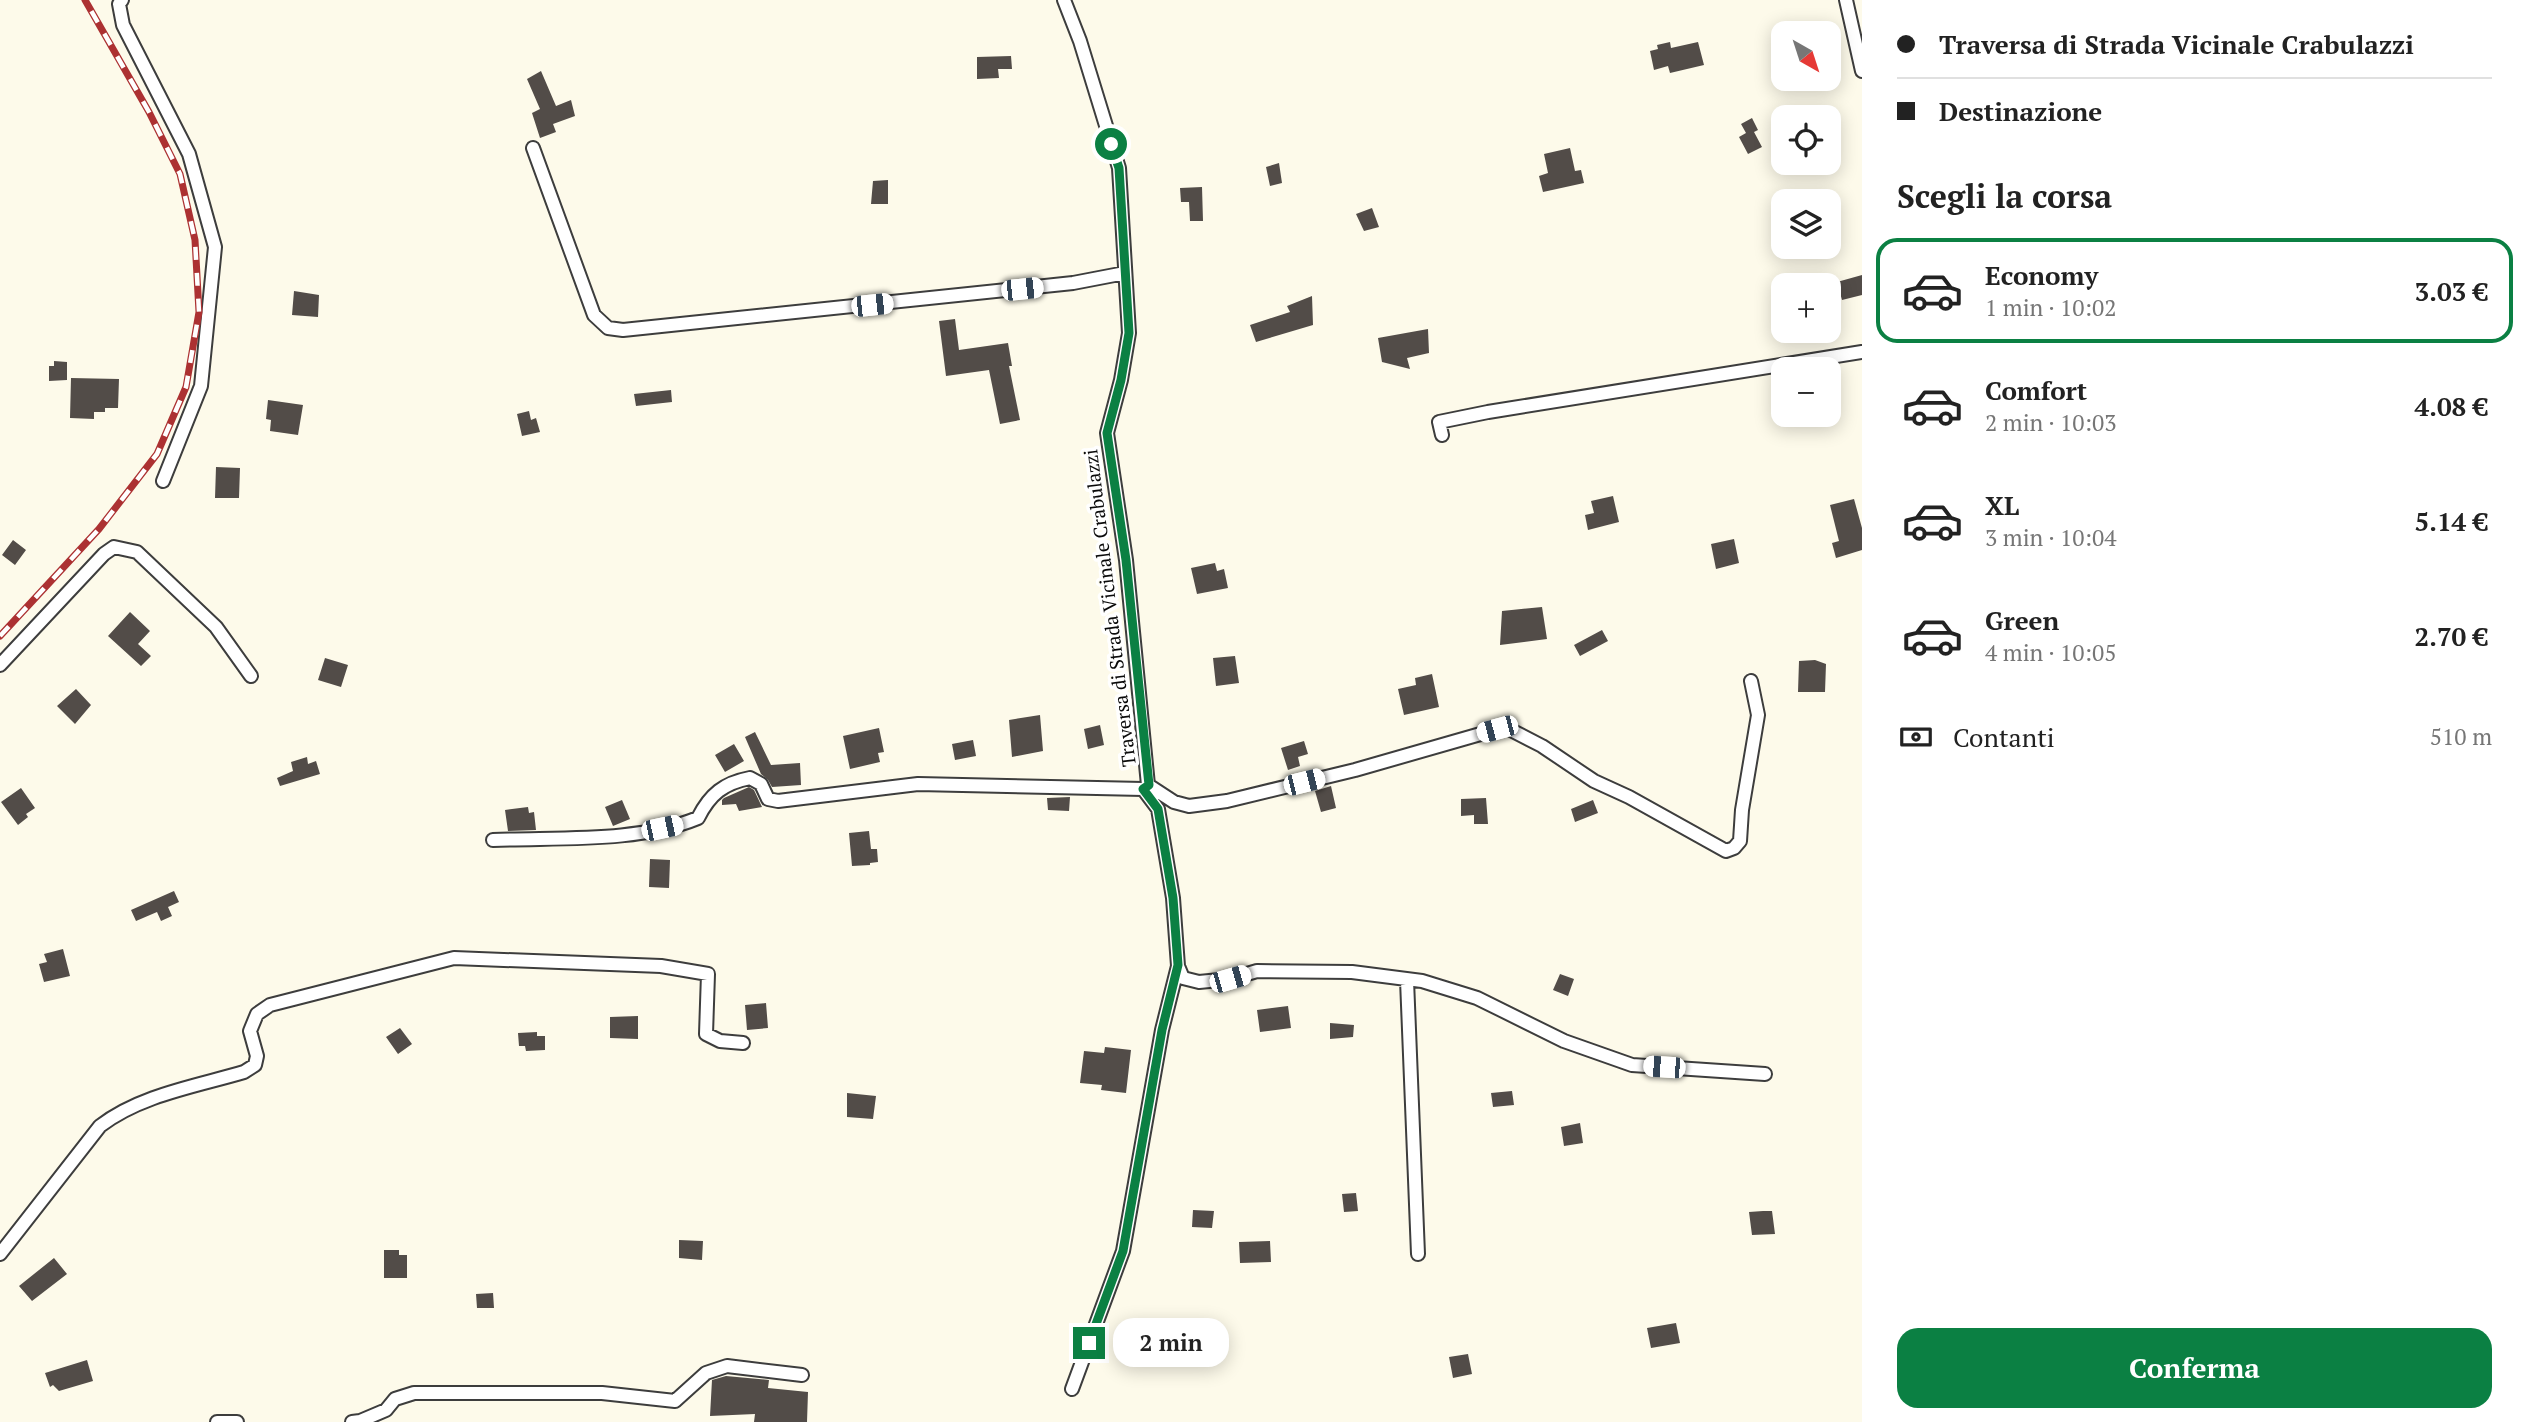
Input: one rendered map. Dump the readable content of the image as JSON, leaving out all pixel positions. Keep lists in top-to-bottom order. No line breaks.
{"streets":{"street":["Traversa di Strada Vicinale Crabulazzi"]},"north":"bottom right","page":{"banner":["Traversa di Strada Vicinale Crabulazzi","Destinazione"],"map_buttons":["+","−"],"heading":"Scegli la corsa","list":[{"name":"Economy","note":"1 min · 10:02","value":"3.03 €"},{"name":"Comfort","note":"2 min · 10:03","value":"4.08 €"},{"name":"XL","note":"3 min · 10:04","value":"5.14 €"},{"name":"Green","note":"4 min · 10:05","value":"2.70 €"}],"pay":["Contanti","510 m"],"buttons":"Conferma","bubble":"2 min"}}
